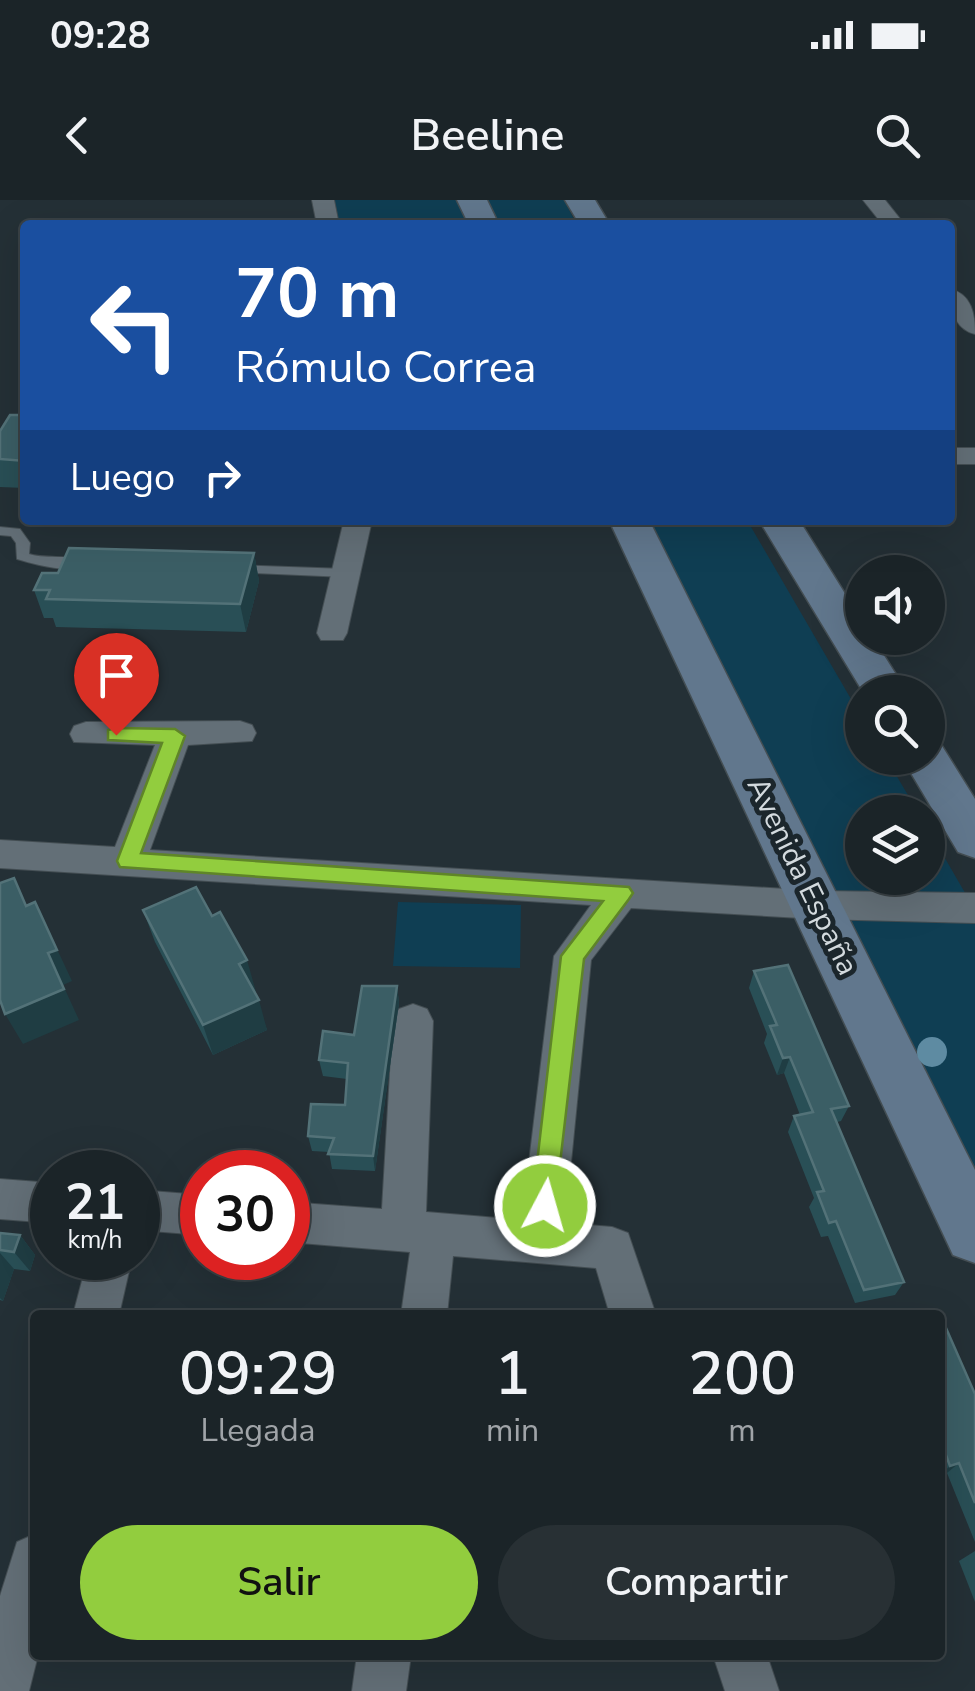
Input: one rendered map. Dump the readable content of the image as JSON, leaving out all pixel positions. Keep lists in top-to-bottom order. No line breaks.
{"streets":{"main road":["Avenida España"]},"page":{"status":"09:28","header":"Beeline","turn":["70 m","Rómulo Correa"],"then":"Luego","speed":"21 km/h","limit":"30","eta":["09:29","Llegada","1","min","200","m"],"buttons":["Salir","Compartir"]}}
